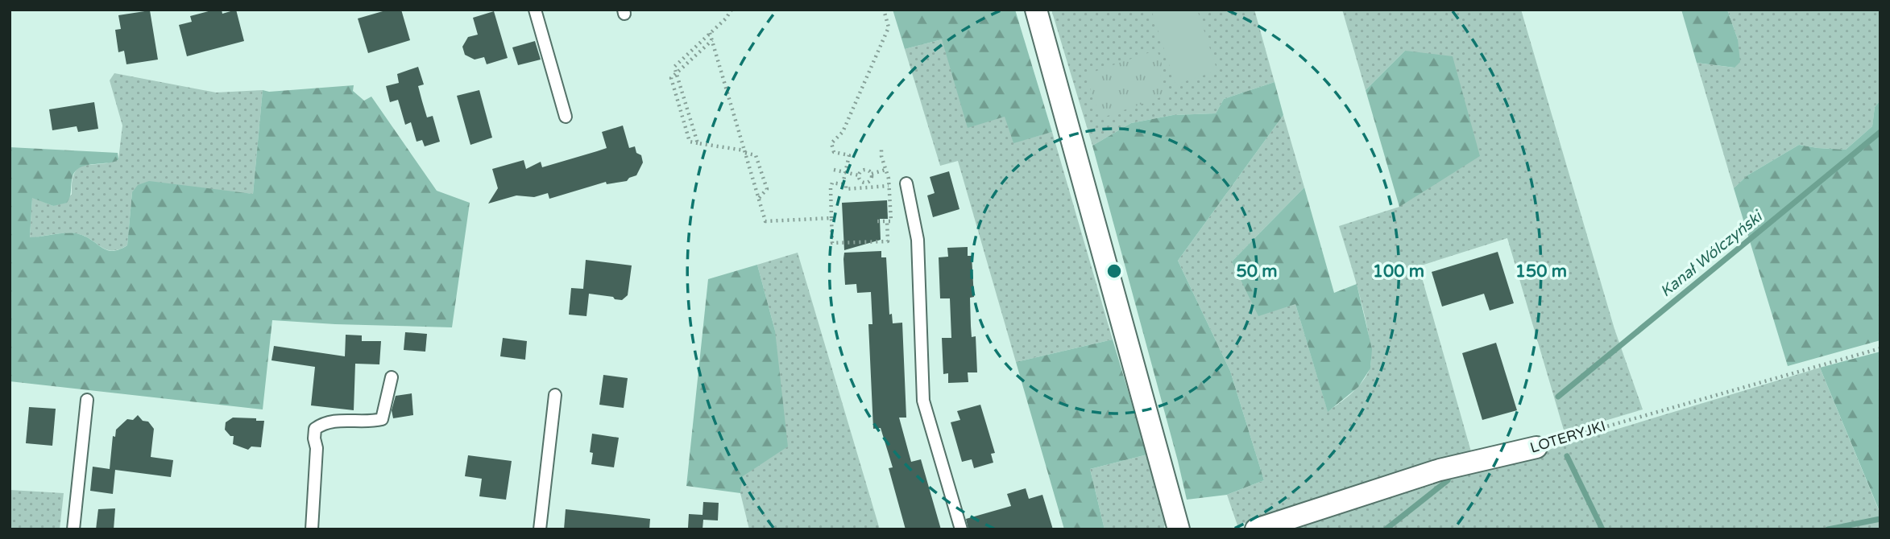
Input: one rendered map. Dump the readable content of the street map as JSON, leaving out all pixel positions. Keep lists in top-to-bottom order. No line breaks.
{"streets":{"street":["LOTERYJKI"]},"water":["Kanał Wólczyński"],"rings":["50 m","100 m","150 m"]}
